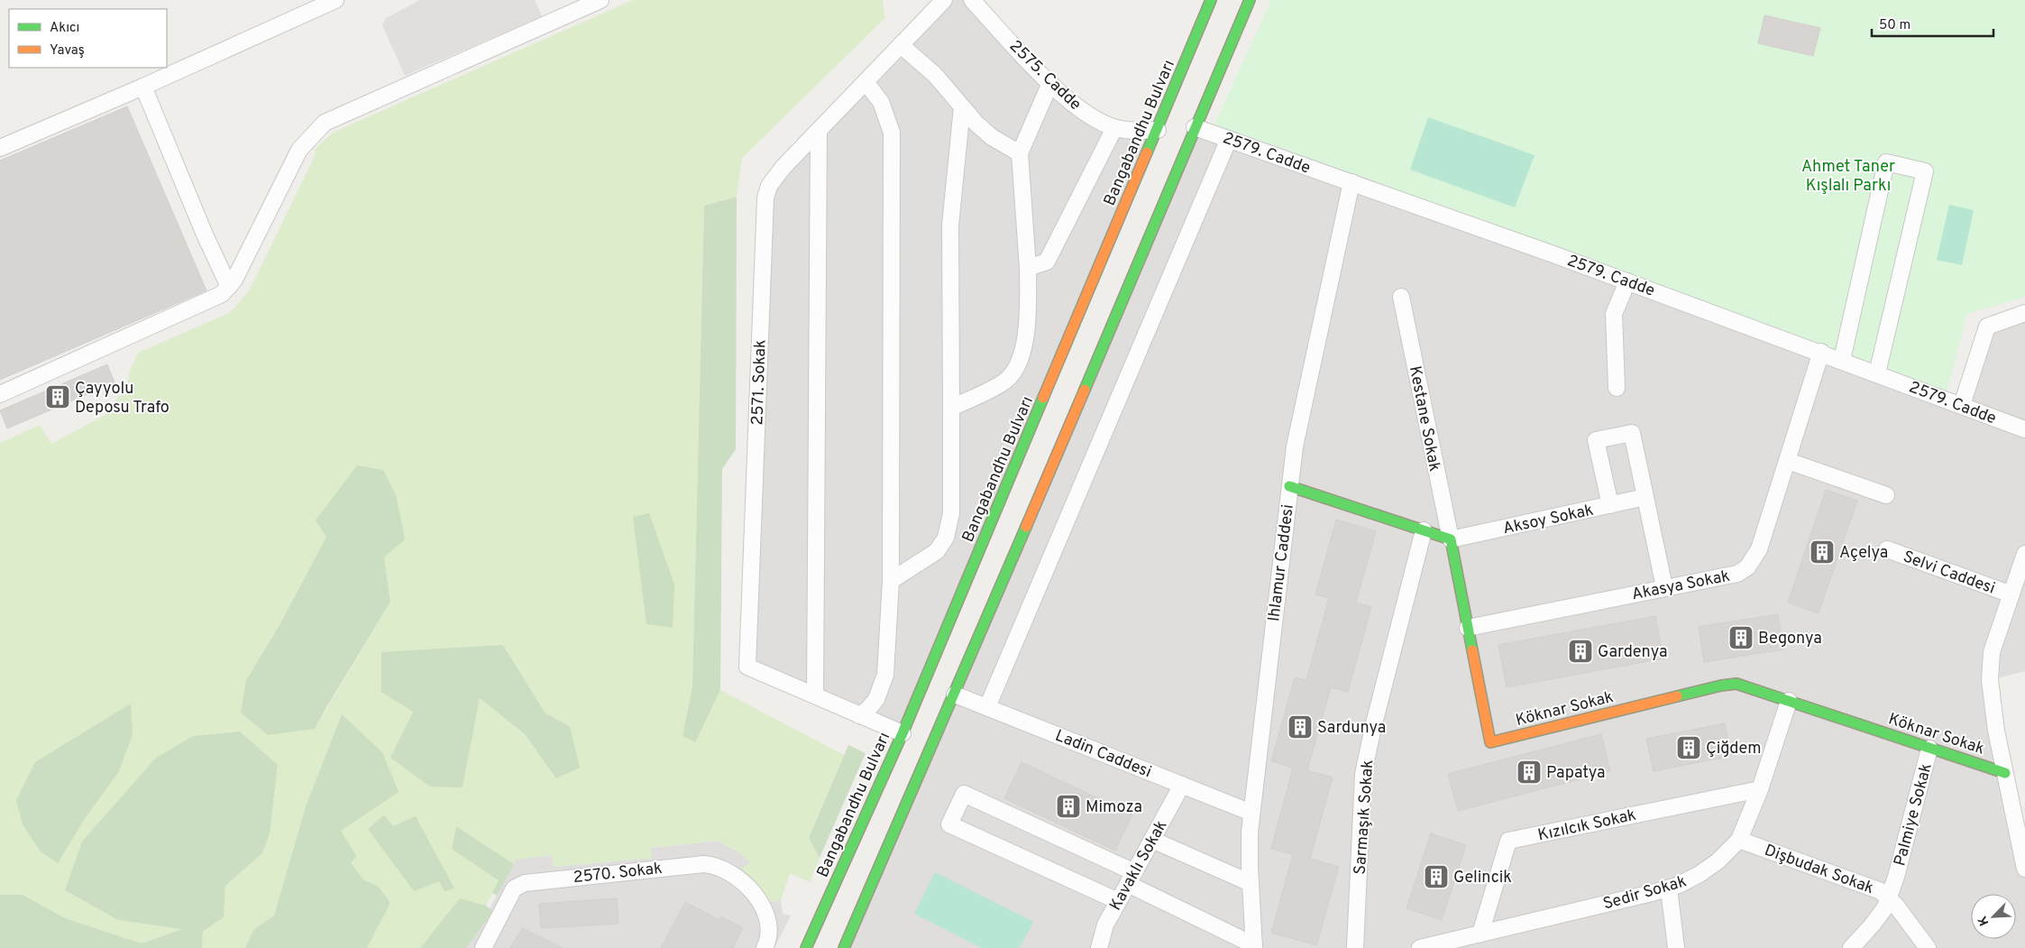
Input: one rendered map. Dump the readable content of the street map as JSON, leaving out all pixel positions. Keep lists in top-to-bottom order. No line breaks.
{"streets":{"main road":["Bangabandhu Bulvarı","Köknar Sokak"],"street":["2575. Cadde","2579. Cadde","2571. Sokak","Kestane Sokak","Aksoy Sokak","Ihlamur Caddesi","Selvi Caddesi","Akasya Sokak","Ladin Caddesi","Palmiye Sokak","Sarmaşık Sokak","Kızılcık Sokak","Kavaklı Sokak","Dişbudak Sokak","2570. Sokak","Sedir Sokak"]},"crossings":[["2575. Cadde","Bangabandhu Bulvarı"],["Bangabandhu Bulvarı","2571. Sokak"],["2579. Cadde","Ihlamur Caddesi"],["2579. Cadde","Akasya Sokak"],["Kestane Sokak","Aksoy Sokak"],["Kestane Sokak","Köknar Sokak"],["Aksoy Sokak","Köknar Sokak"],["Ihlamur Caddesi","Ladin Caddesi"],["Akasya Sokak","Köknar Sokak"],["Köknar Sokak","Palmiye Sokak"],["Köknar Sokak","Sedir Sokak"],["Ladin Caddesi","Kavaklı Sokak"],["Palmiye Sokak","Dişbudak Sokak"],["Kızılcık Sokak","Sedir Sokak"],["Dişbudak Sokak","Sedir Sokak"]],"parks":["Ahmet Taner Kışlalı Parkı"],"places":{"building":["Çayyolu Deposu Trafo","Açelya","Begonya","Gardenya","Sardunya","Çiğdem","Papatya","Mimoza","Gelincik"]},"legend":["Akıcı","Yavaş"],"scale_bar":"50 m","north":"bottom left"}
